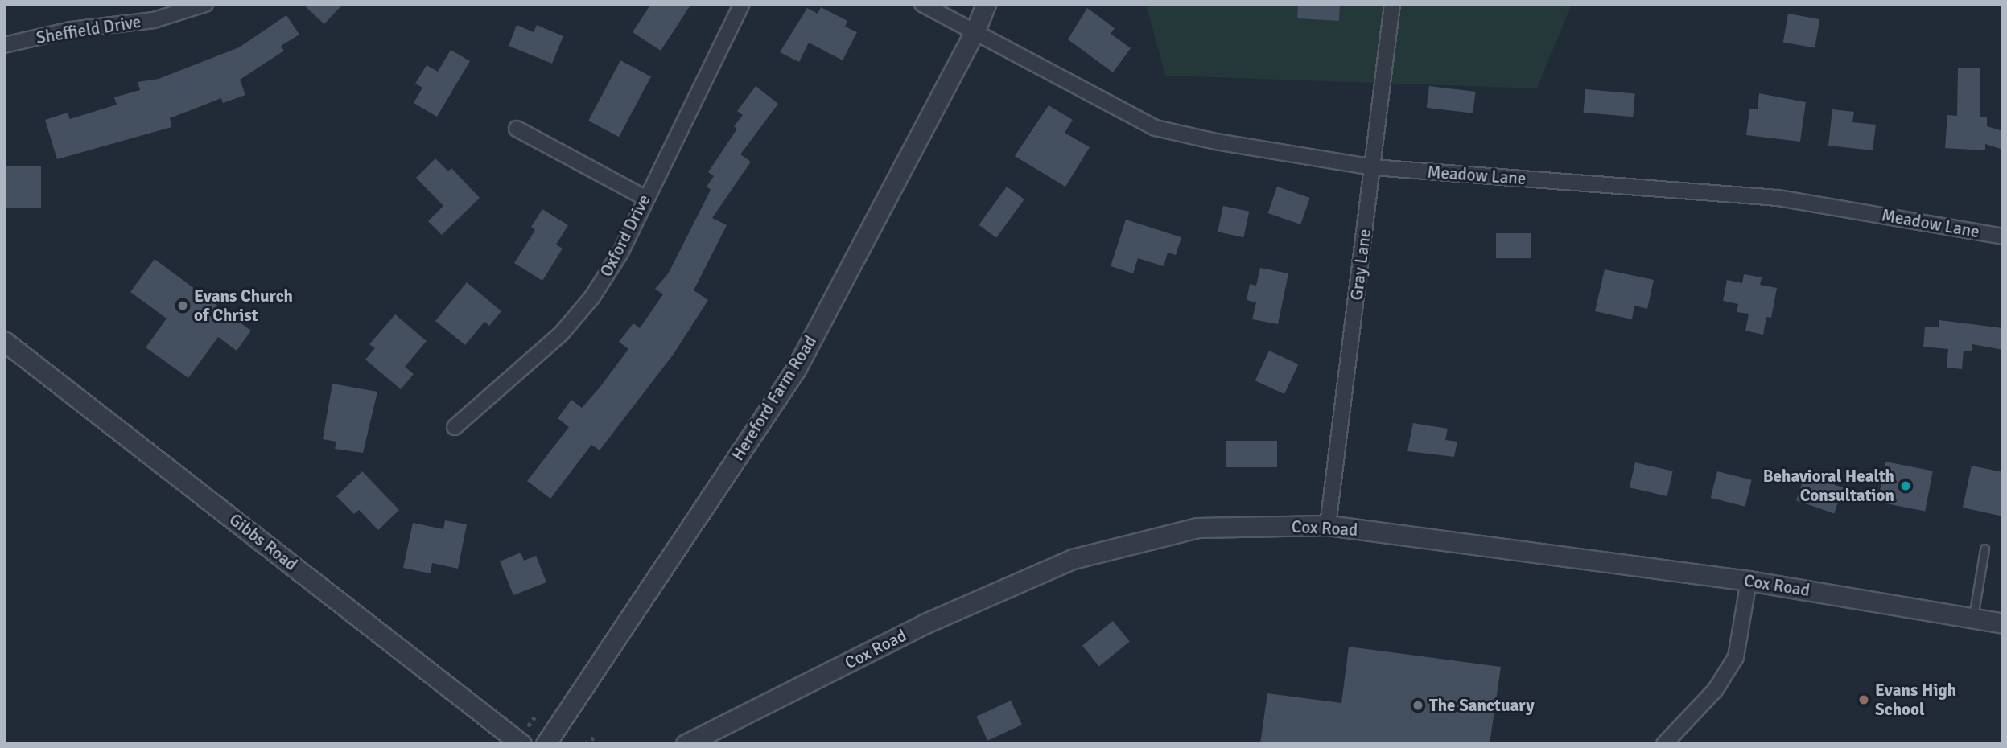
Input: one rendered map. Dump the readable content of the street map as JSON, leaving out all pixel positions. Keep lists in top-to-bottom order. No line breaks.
{"streets":{"street":["Sheffield Drive","Meadow Lane","Oxford Drive","Gray Lane","Hereford Farm Road","Cox Road","Gibbs Road"]},"crossings":[["Meadow Lane","Gray Lane"],["Meadow Lane","Hereford Farm Road"],["Gray Lane","Cox Road"]],"places":["Evans Church of Christ","Behavioral Health Consultation","Evans High School","The Sanctuary"]}
